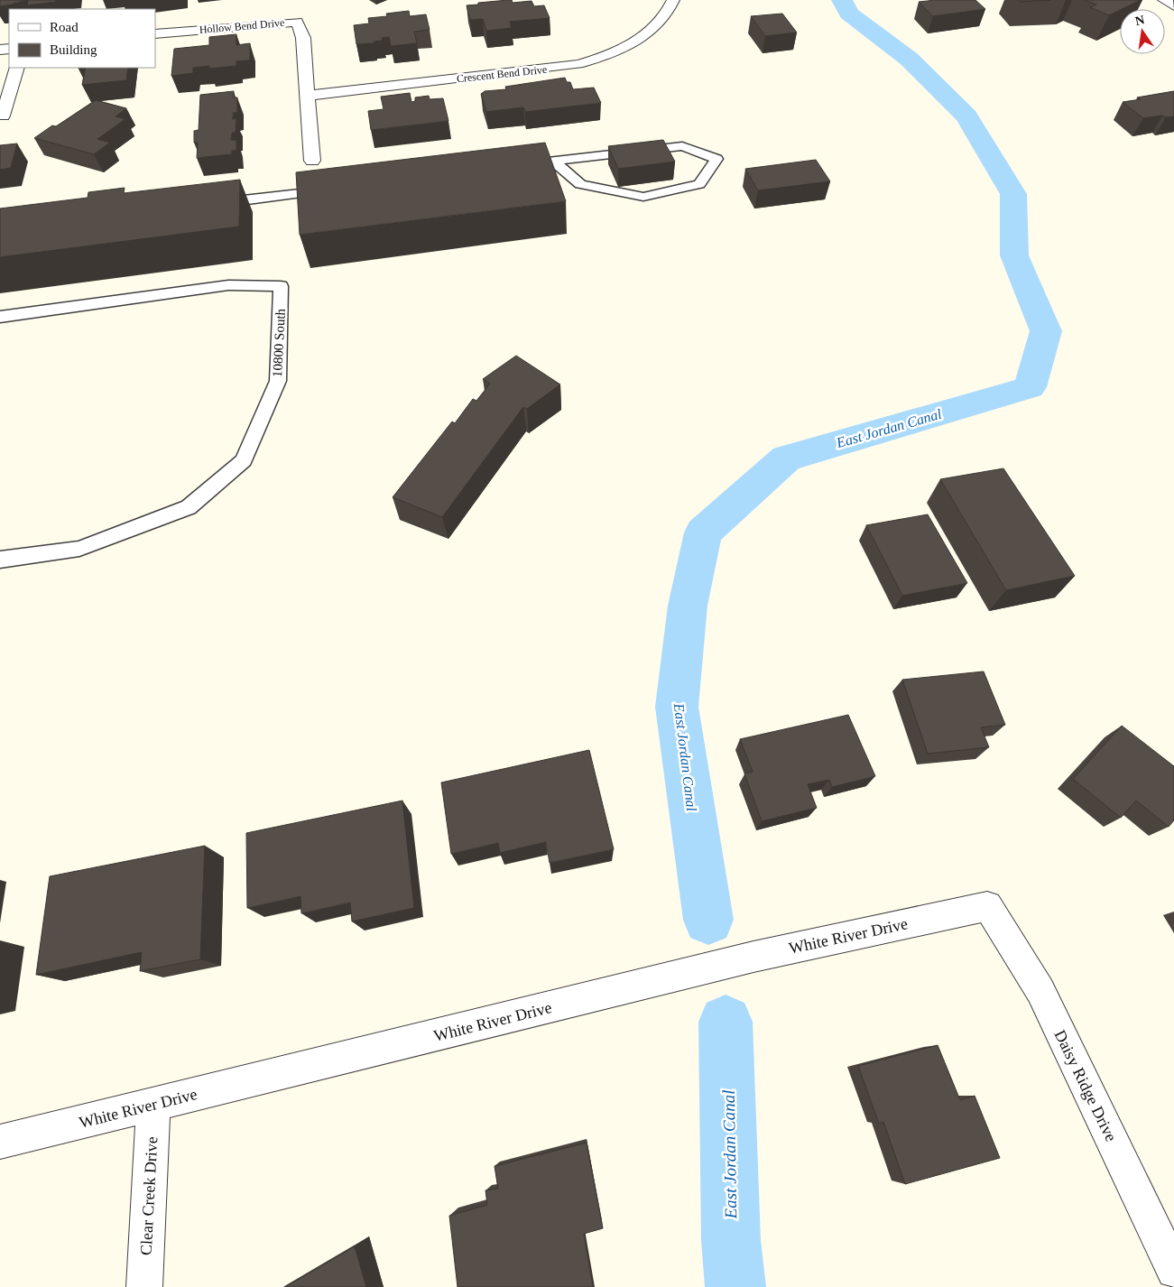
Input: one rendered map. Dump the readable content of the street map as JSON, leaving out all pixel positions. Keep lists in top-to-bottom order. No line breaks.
{"streets":{"street":["Hollow Bend Drive","Crescent Bend Drive","White River Drive","Daisy Ridge Drive","Clear Creek Drive"],"lane":["10800 South"]},"crossings":[["Hollow Bend Drive","Crescent Bend Drive"],["White River Drive","Daisy Ridge Drive"],["White River Drive","Clear Creek Drive"]],"water":["East Jordan Canal"],"legend":["Road","Building"],"north":"top"}
